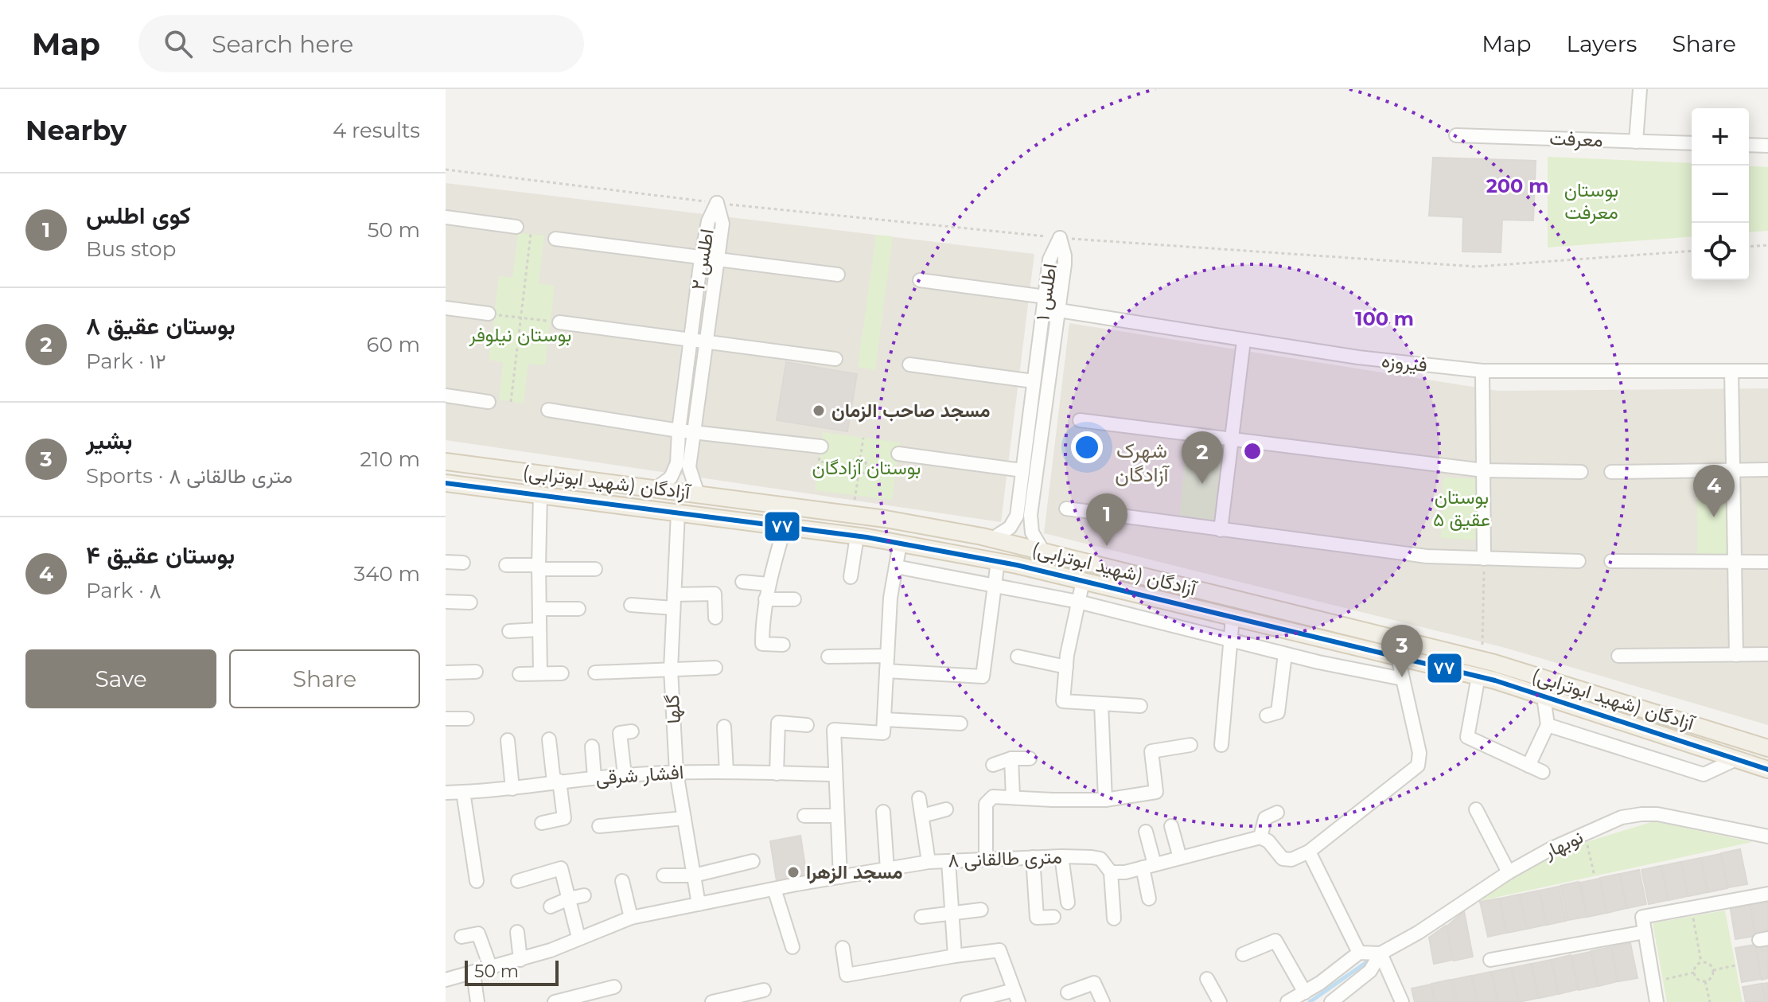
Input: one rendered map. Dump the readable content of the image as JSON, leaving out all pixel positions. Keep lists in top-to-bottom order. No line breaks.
{"streets":{"main road":["آزادگان (شهید ابوترابی)"],"street":["معرفت","اطلس ۲","اطلس ۱","فیروزه","گلها","افشار شرقی","نوبهار","۸ متری طالقانی"]},"crossings":[["اطلس ۲","آزادگان (شهید ابوترابی)"],["اطلس ۱","فیروزه"],["اطلس ۱","آزادگان (شهید ابوترابی)"],["آزادگان (شهید ابوترابی)","گلها"],["گلها","افشار شرقی"],["گلها","۸ متری طالقانی"]],"districts":["شهرک آزادگان"],"parks":["بوستان معرفت","بوستان نیلوفر","بوستان آزادگان","بوستان عقیق ۵"],"places":["مسجد صاحب الزمان","مسجد الزهرا"],"lines":["transit line ۷۷"],"scale_bar":"50 m","page":{"header":"Map","search":"Search here","nav":["Map","Layers","Share"],"heading":["Nearby","4 results"],"map_buttons":["+","−"],"list":[{"mark":"1","name":"کوی اطلس","note":"Bus stop","value":"50 m"},{"mark":"2","name":"بوستان عقیق ۸","note":"Park · ۱۲","value":"60 m"},{"mark":"3","name":"بشیر","note":"Sports · ۸ متری طالقانی","value":"210 m"},{"mark":"4","name":"بوستان عقیق ۴","note":"Park · ۸","value":"340 m"}],"pins":["2","4","1","3"],"buttons":["Save","Share"],"scale":"50 m"},"rings":["200 m","100 m"]}
